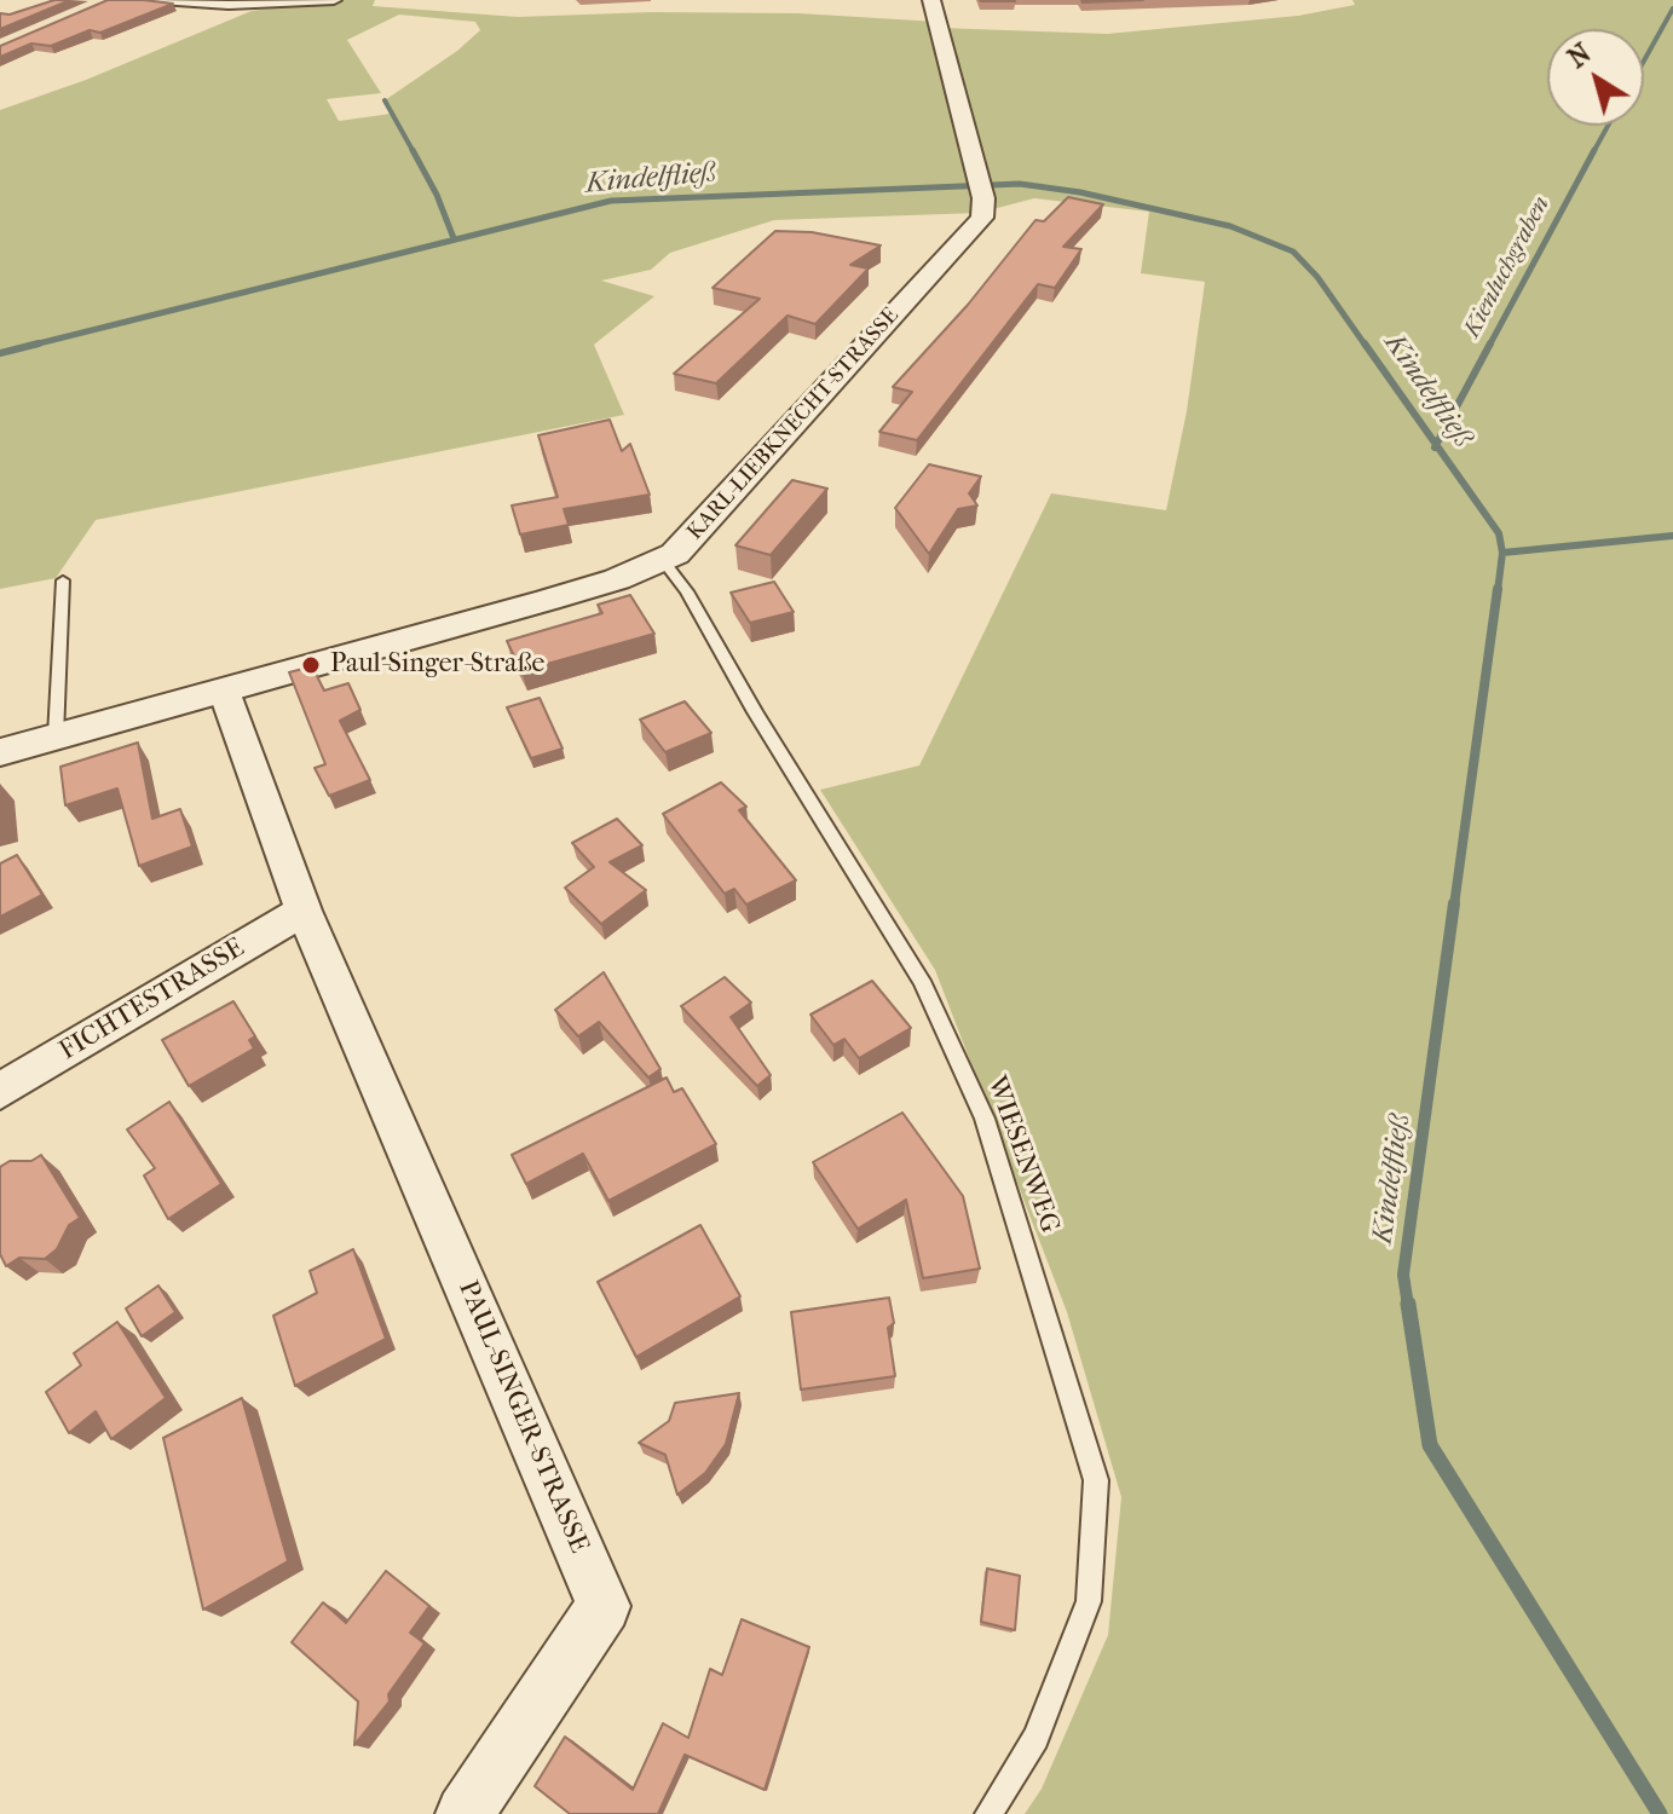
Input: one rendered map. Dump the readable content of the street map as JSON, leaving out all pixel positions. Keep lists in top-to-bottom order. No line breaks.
{"streets":{"street":["KARL-LIEBKNECHT-STRASSE","FICHTESTRASSE","PAUL-SINGER-STRASSE"],"lane":["WIESENWEG"]},"crossings":[["KARL-LIEBKNECHT-STRASSE","WIESENWEG"],["KARL-LIEBKNECHT-STRASSE","PAUL-SINGER-STRASSE"],["FICHTESTRASSE","PAUL-SINGER-STRASSE"]],"water":["Kindelfließ","Kienluchgraben"],"places":["Paul-Singer-Straße"],"north":"top left"}
